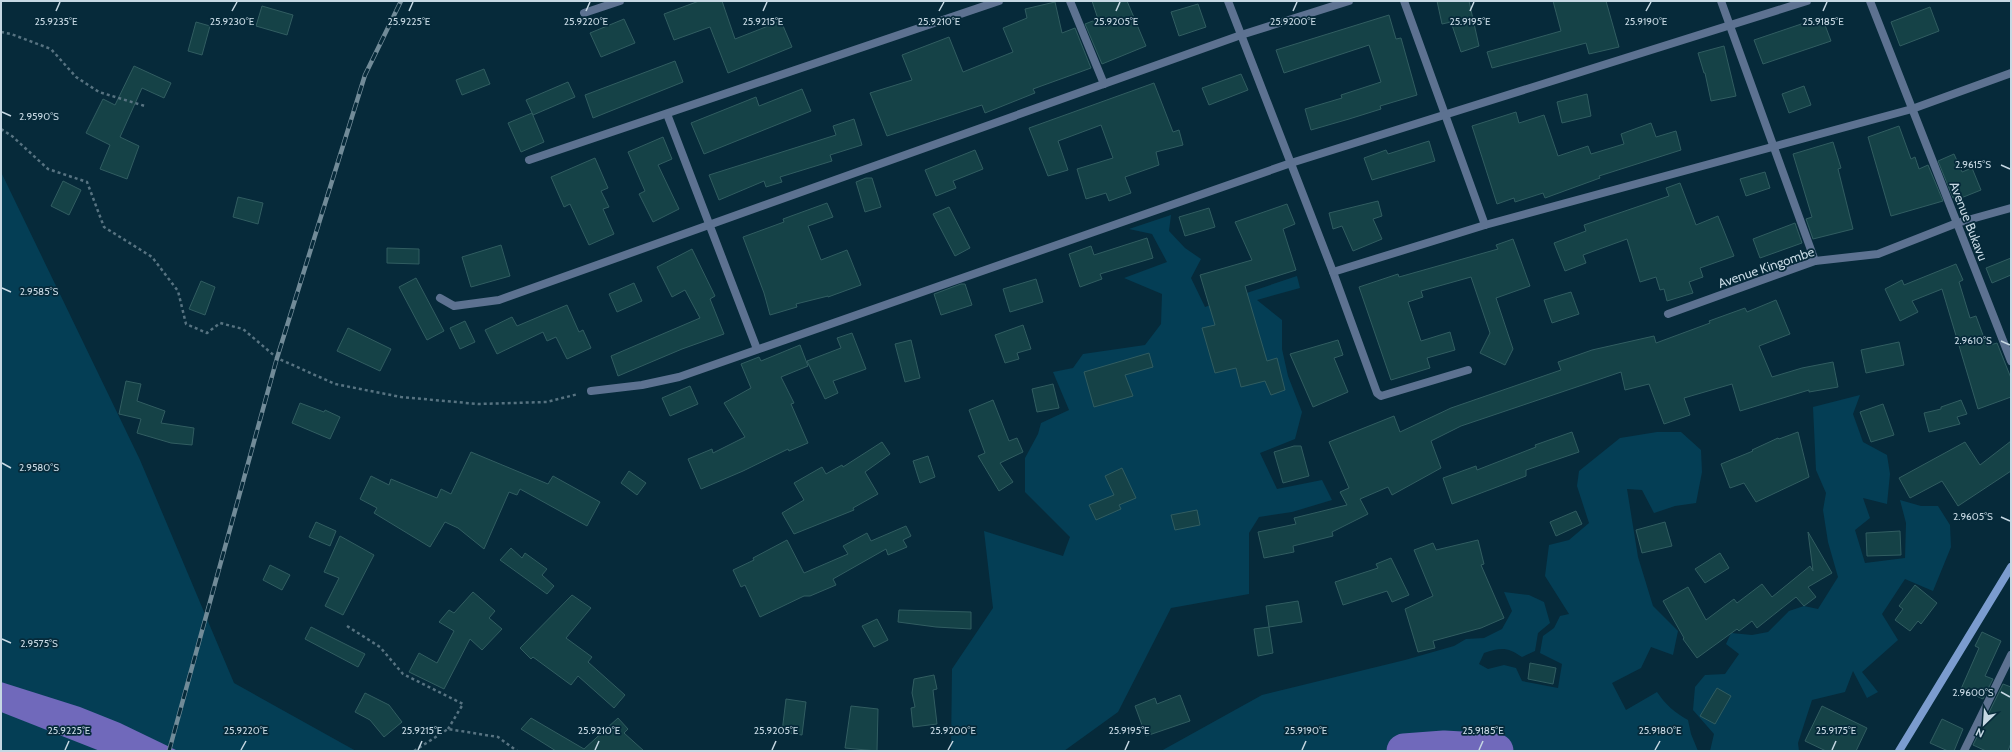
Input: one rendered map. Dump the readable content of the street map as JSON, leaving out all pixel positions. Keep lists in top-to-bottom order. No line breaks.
{"streets":{"street":["Avenue Bukavu","Avenue Kingombe"]},"crossings":[["Avenue Bukavu","Avenue Kingombe"]],"north":"bottom left","coordinates":["25.9235°E","25.9225°E","25.9220°E","25.9215°E","25.9210°E","25.9205°E","25.9200°E","25.9195°E","25.9190°E","25.9185°E","25.9230°E","2.9590°S","2.9615°S","2.9585°S","2.9610°S","2.9580°S","2.9605°S","2.9575°S","2.9600°S","25.9180°E","25.9175°E"]}
